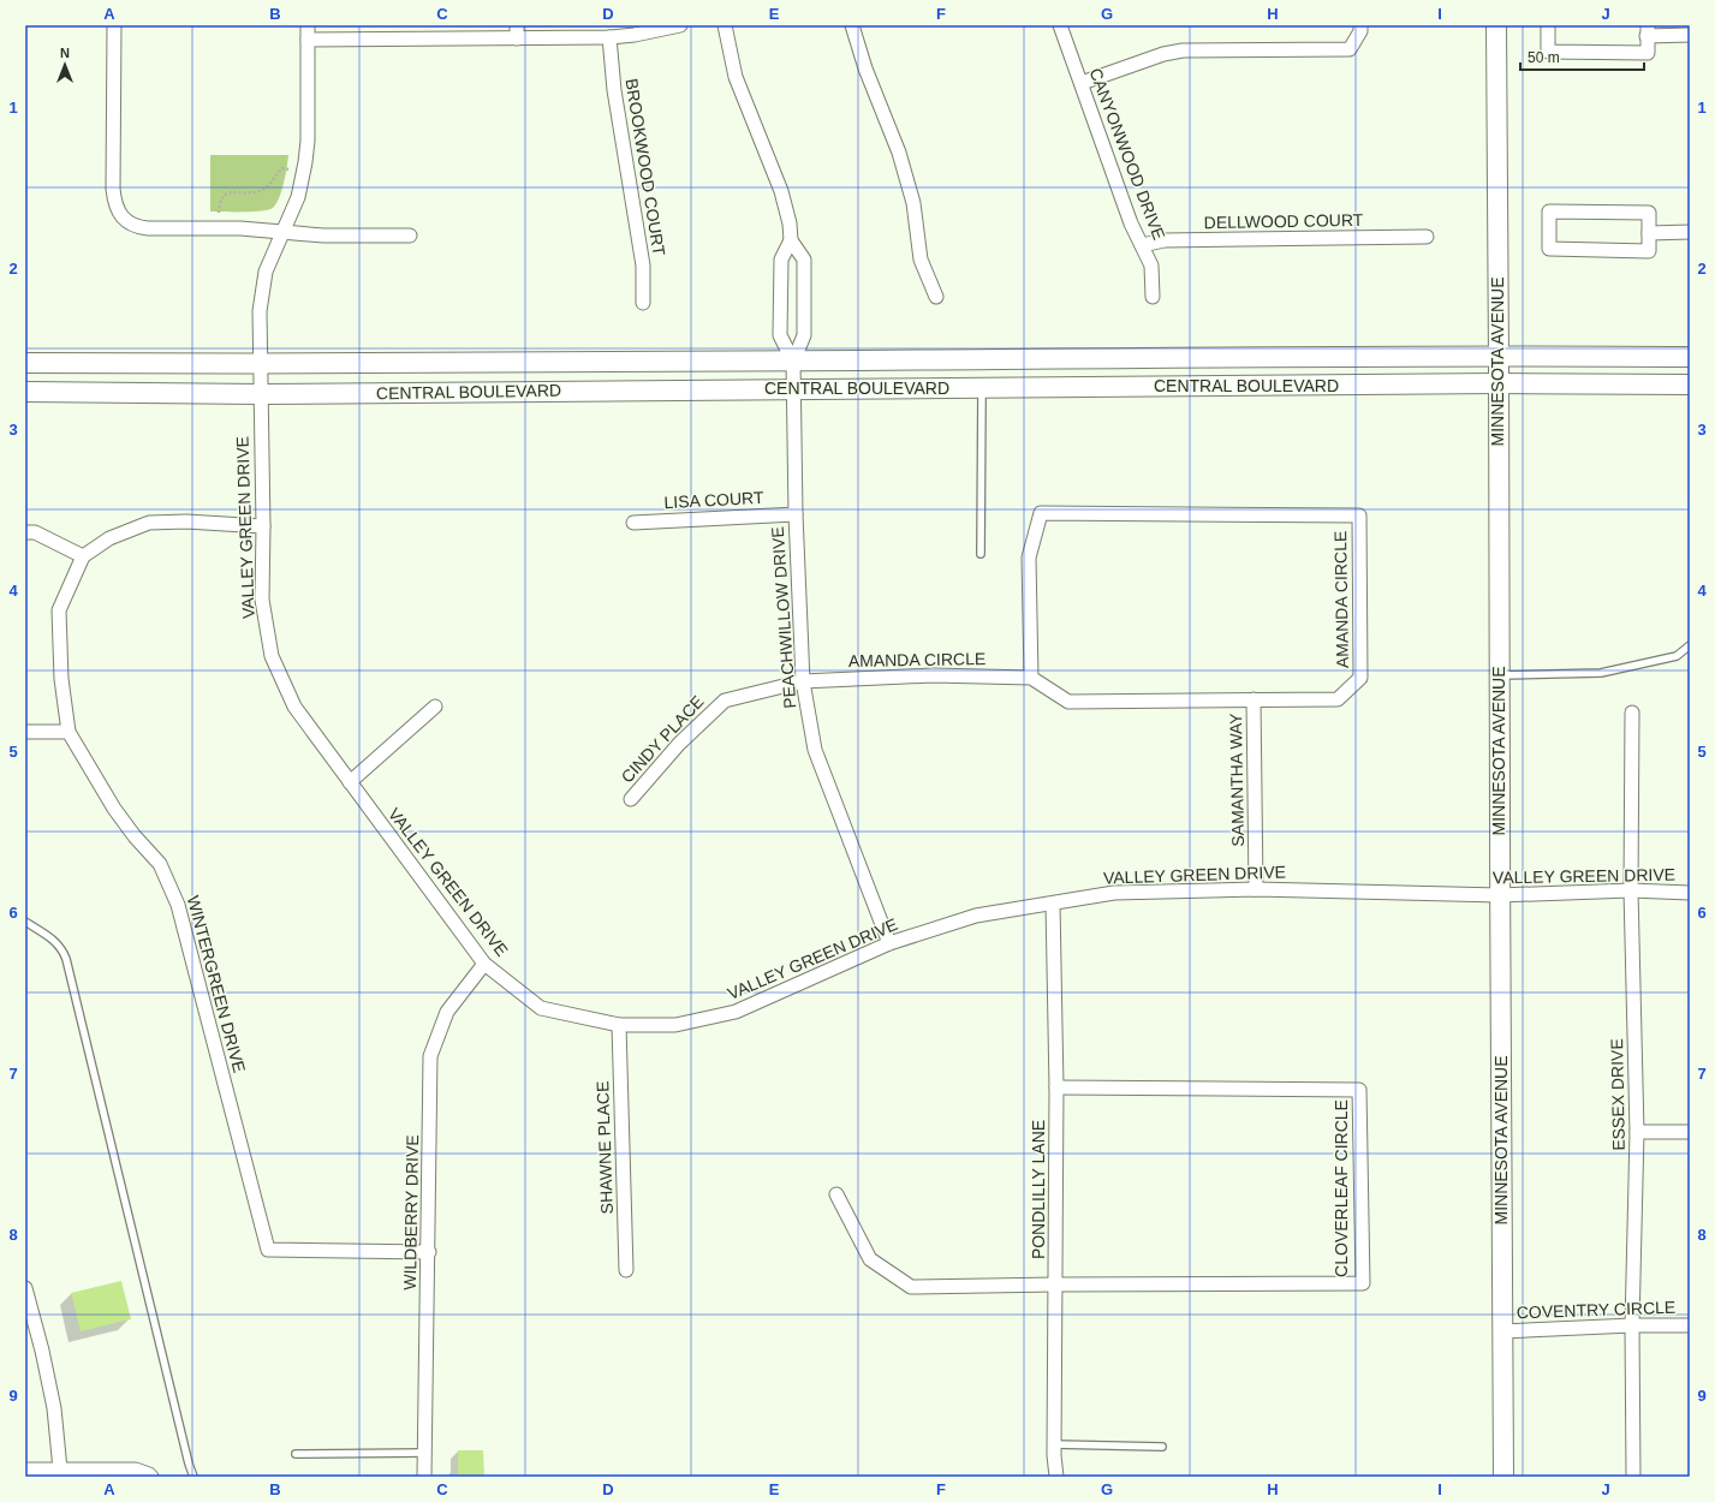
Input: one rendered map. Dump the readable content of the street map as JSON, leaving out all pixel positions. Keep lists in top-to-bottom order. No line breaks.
{"streets":{"street":["CANYONWOOD DRIVE","BROOKWOOD COURT","DELLWOOD COURT","MINNESOTA AVENUE","CENTRAL BOULEVARD","LISA COURT","VALLEY GREEN DRIVE","AMANDA CIRCLE","PEACHWILLOW DRIVE","CINDY PLACE","SAMANTHA WAY","WINTERGREEN DRIVE","ESSEX DRIVE","SHAWNE PLACE","CLOVERLEAF CIRCLE","PONDLILLY LANE","WILDBERRY DRIVE","COVENTRY CIRCLE"]},"crossings":[["CANYONWOOD DRIVE","DELLWOOD COURT"],["MINNESOTA AVENUE","CENTRAL BOULEVARD"],["MINNESOTA AVENUE","VALLEY GREEN DRIVE"],["MINNESOTA AVENUE","COVENTRY CIRCLE"],["CENTRAL BOULEVARD","VALLEY GREEN DRIVE"],["CENTRAL BOULEVARD","PEACHWILLOW DRIVE"],["LISA COURT","PEACHWILLOW DRIVE"],["VALLEY GREEN DRIVE","PEACHWILLOW DRIVE"],["VALLEY GREEN DRIVE","SAMANTHA WAY"],["VALLEY GREEN DRIVE","ESSEX DRIVE"],["VALLEY GREEN DRIVE","SHAWNE PLACE"],["VALLEY GREEN DRIVE","PONDLILLY LANE"],["VALLEY GREEN DRIVE","WILDBERRY DRIVE"],["AMANDA CIRCLE","PEACHWILLOW DRIVE"],["AMANDA CIRCLE","CINDY PLACE"],["AMANDA CIRCLE","SAMANTHA WAY"],["PEACHWILLOW DRIVE","CINDY PLACE"],["WINTERGREEN DRIVE","WILDBERRY DRIVE"],["ESSEX DRIVE","COVENTRY CIRCLE"],["CLOVERLEAF CIRCLE","PONDLILLY LANE"]],"scale_bar":"50 m","north":"top","grid":{"columns":["A","B","C","D","E","F","G","H","I","J"],"rows":["1","2","3","4","5","6","7","8","9"]}}
